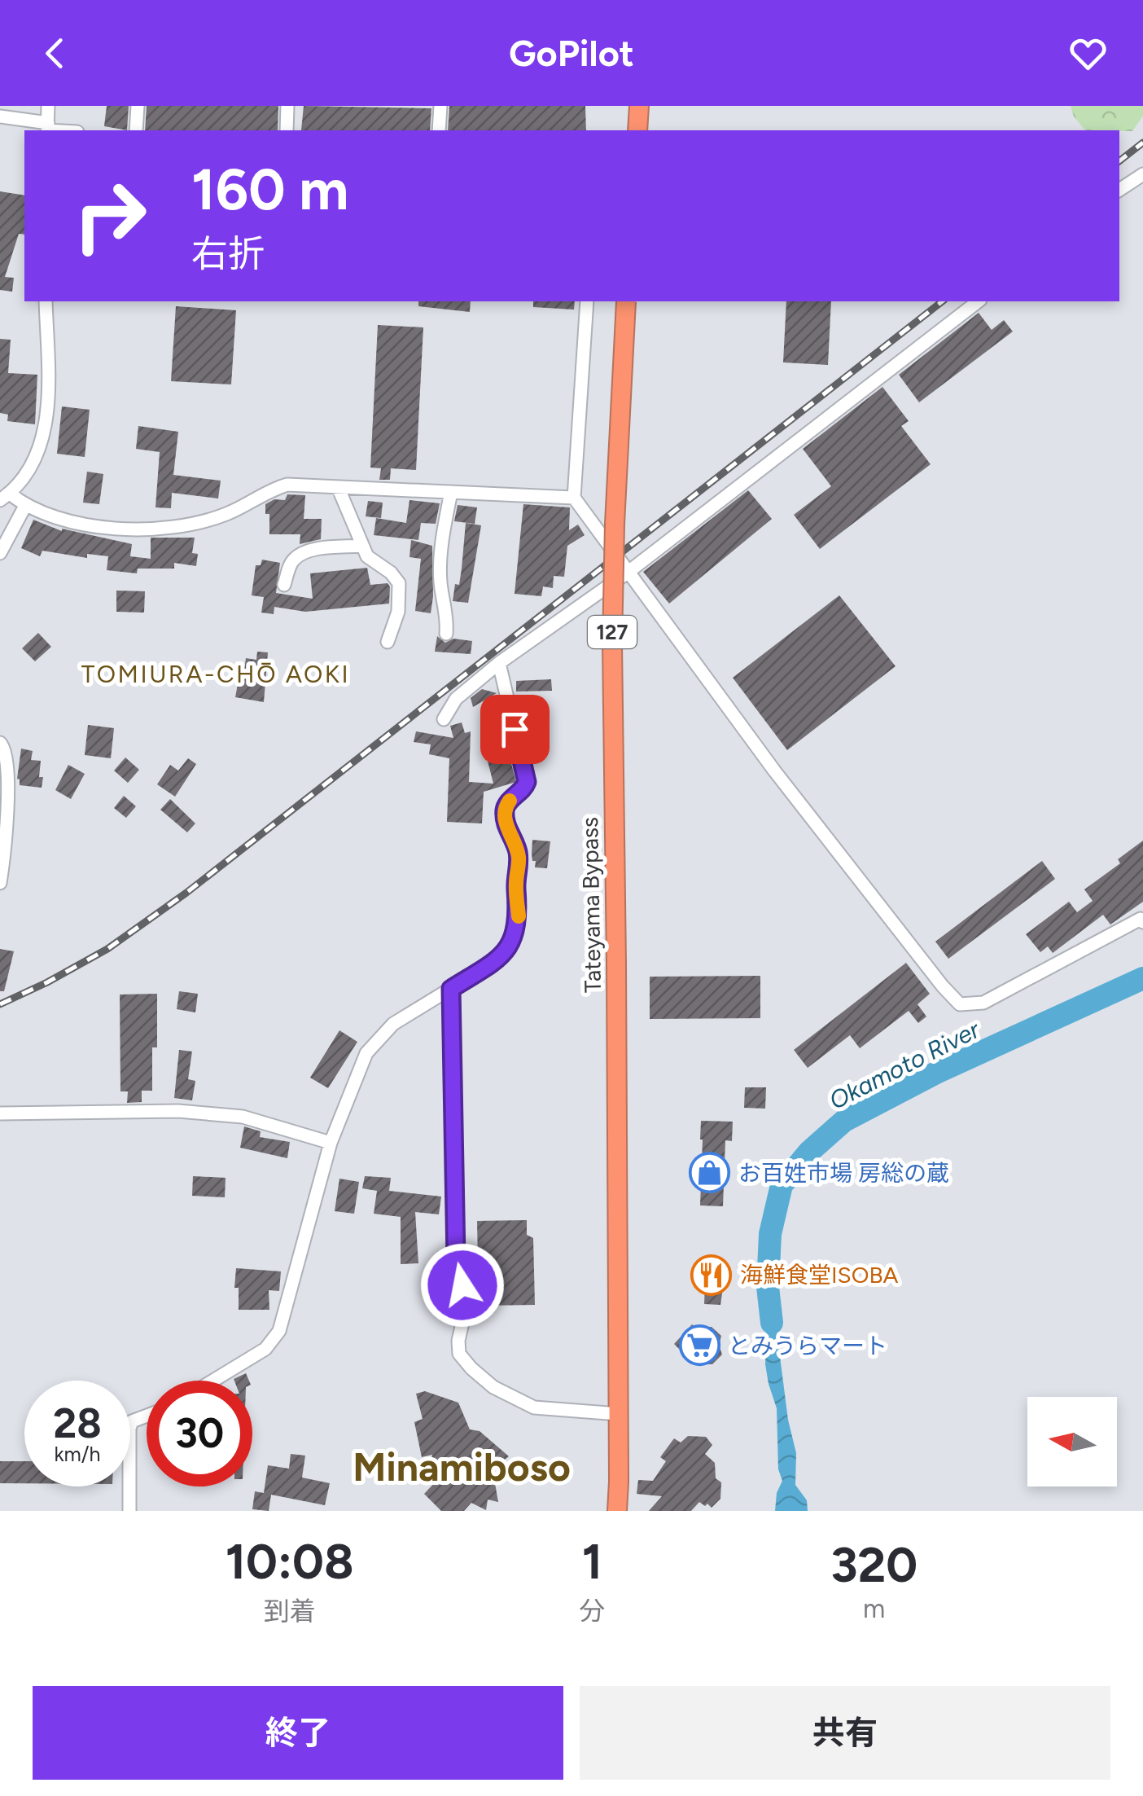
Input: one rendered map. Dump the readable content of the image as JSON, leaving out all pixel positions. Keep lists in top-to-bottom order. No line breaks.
{"streets":{"highway":["127","Tateyama Bypass"]},"districts":["TOMIURA-CHŌ AOKI","Minamiboso"],"water":["Okamoto River"],"places":{"shop":["お百姓市場 房総の蔵"],"restaurant":["海鮮食堂ISOBA"],"supermarket":["とみうらマート"]},"north":"left","page":{"header":"GoPilot","turn":["160 m","右折"],"speed":"28 km/h","limit":"30","eta":["10:08","到着","1","分","320","m"],"buttons":["終了","共有"]}}
